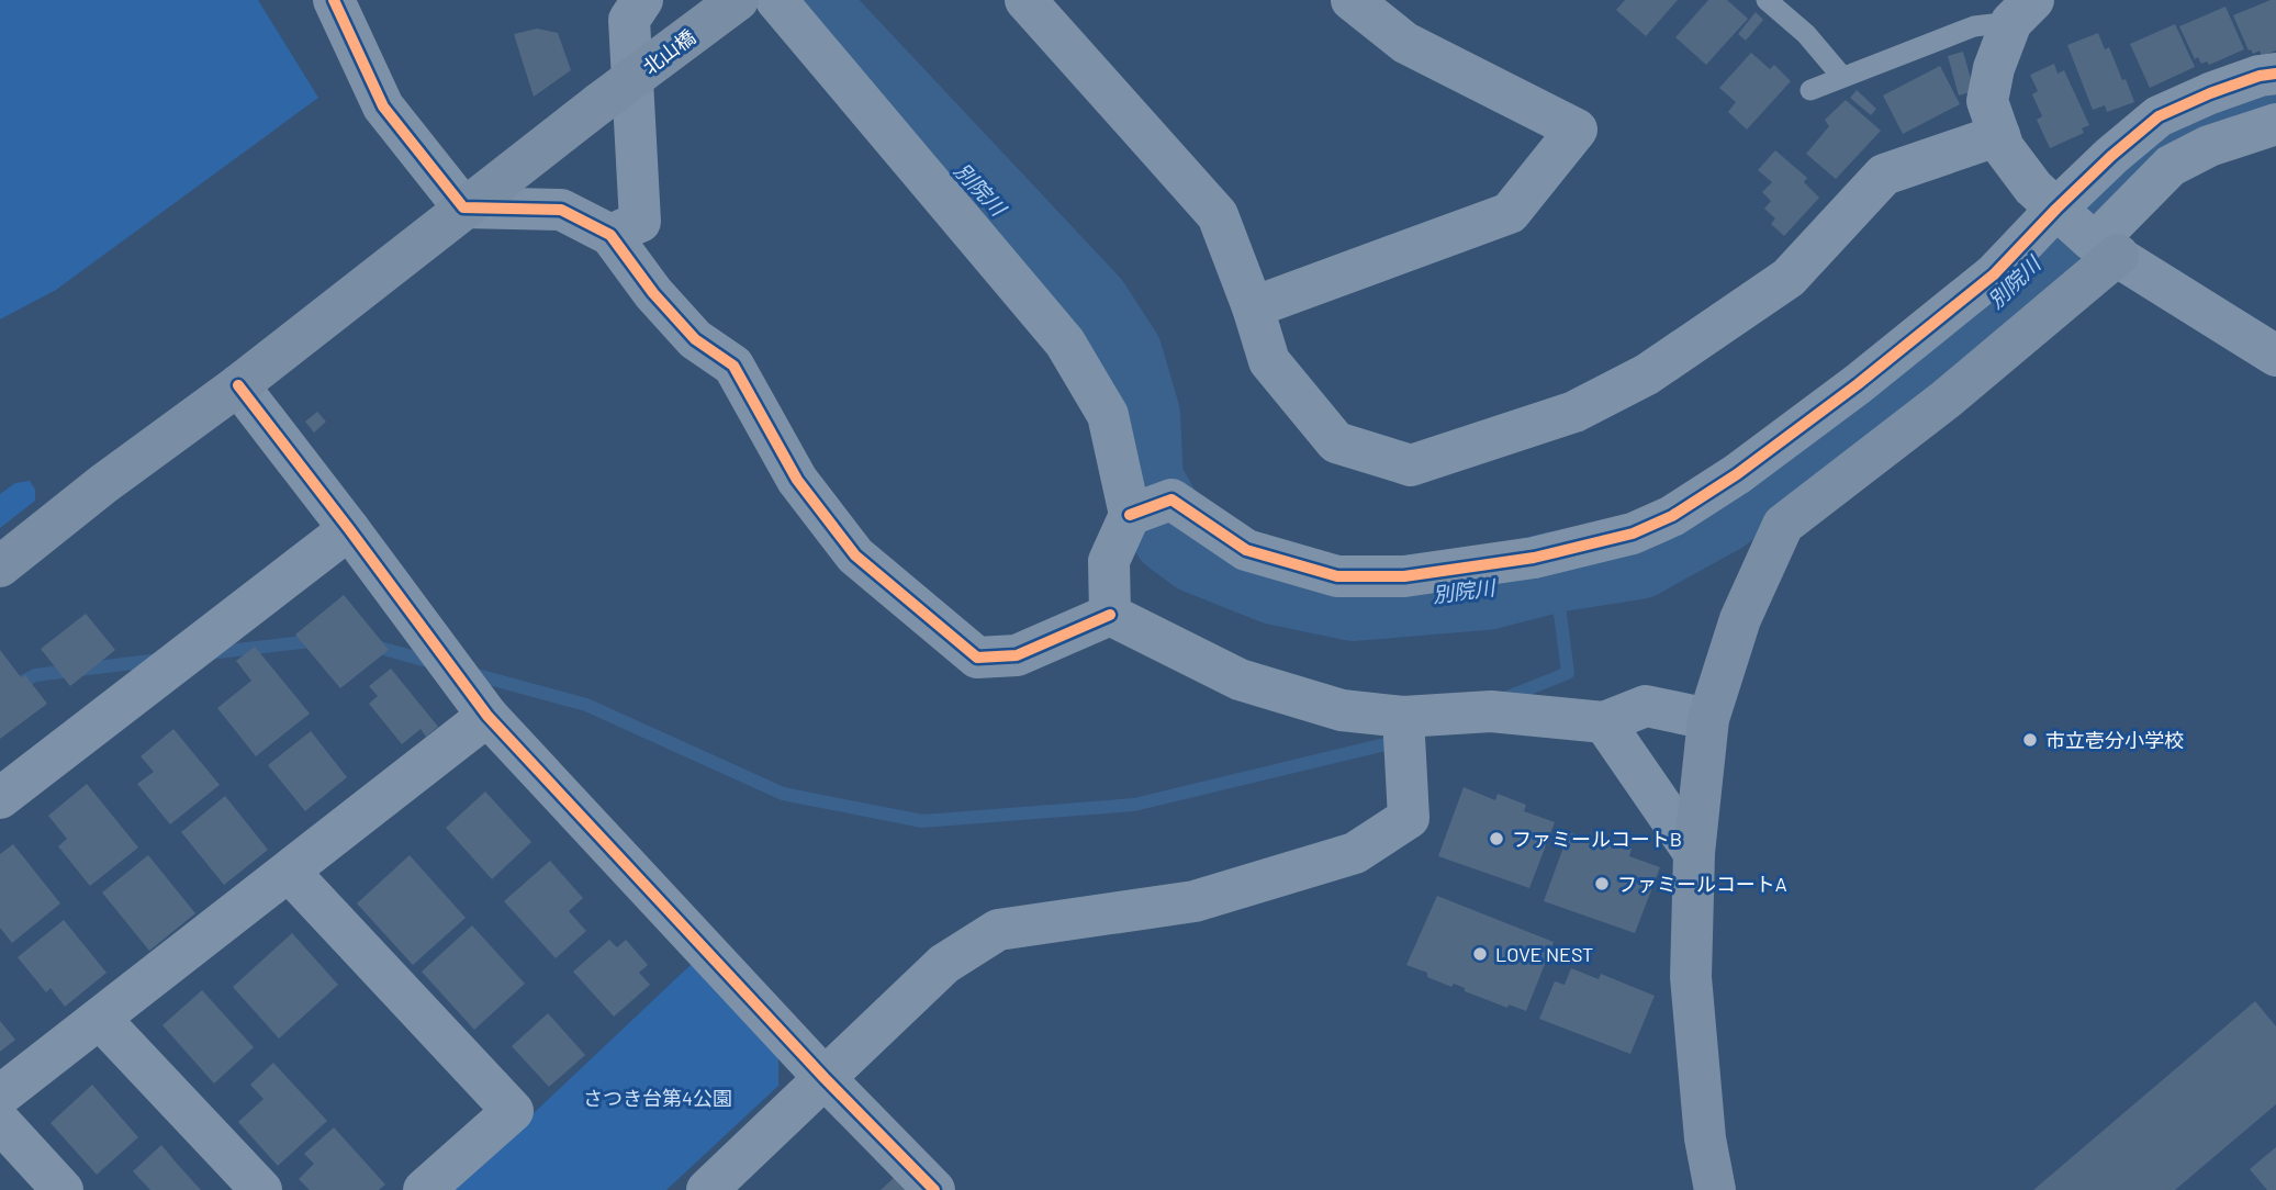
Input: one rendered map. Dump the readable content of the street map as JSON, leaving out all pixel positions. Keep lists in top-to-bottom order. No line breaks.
{"streets":{"street":["北山橋"]},"water":["別院川"],"parks":["さつき台第4公園"],"places":["市立壱分小学校","ファミールコートB","ファミールコートA","LOVE NEST"]}
